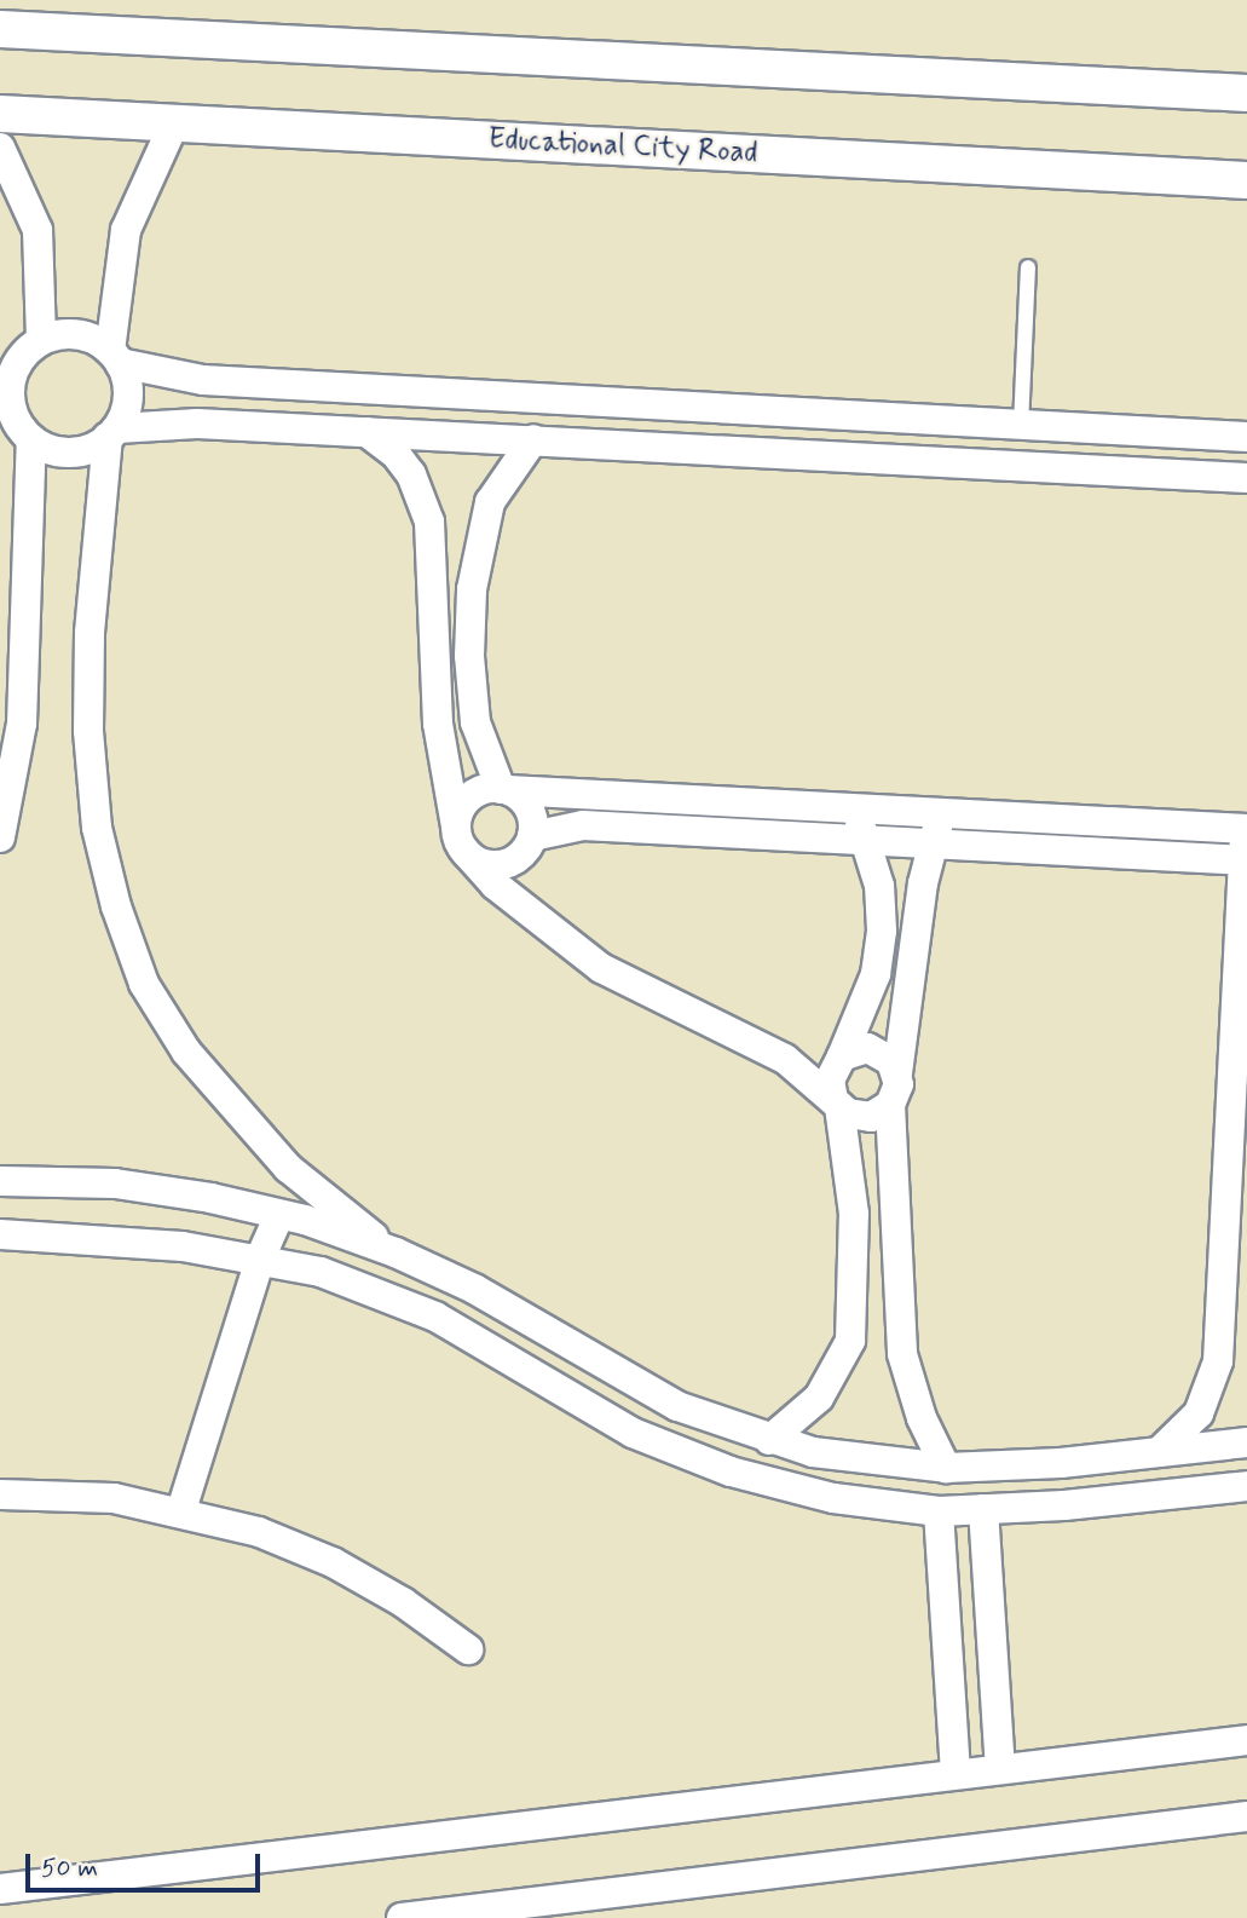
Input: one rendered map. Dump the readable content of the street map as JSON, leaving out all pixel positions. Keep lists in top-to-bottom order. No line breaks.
{"streets":{"street":["Educational City Road"]},"scale_bar":"50 m"}
